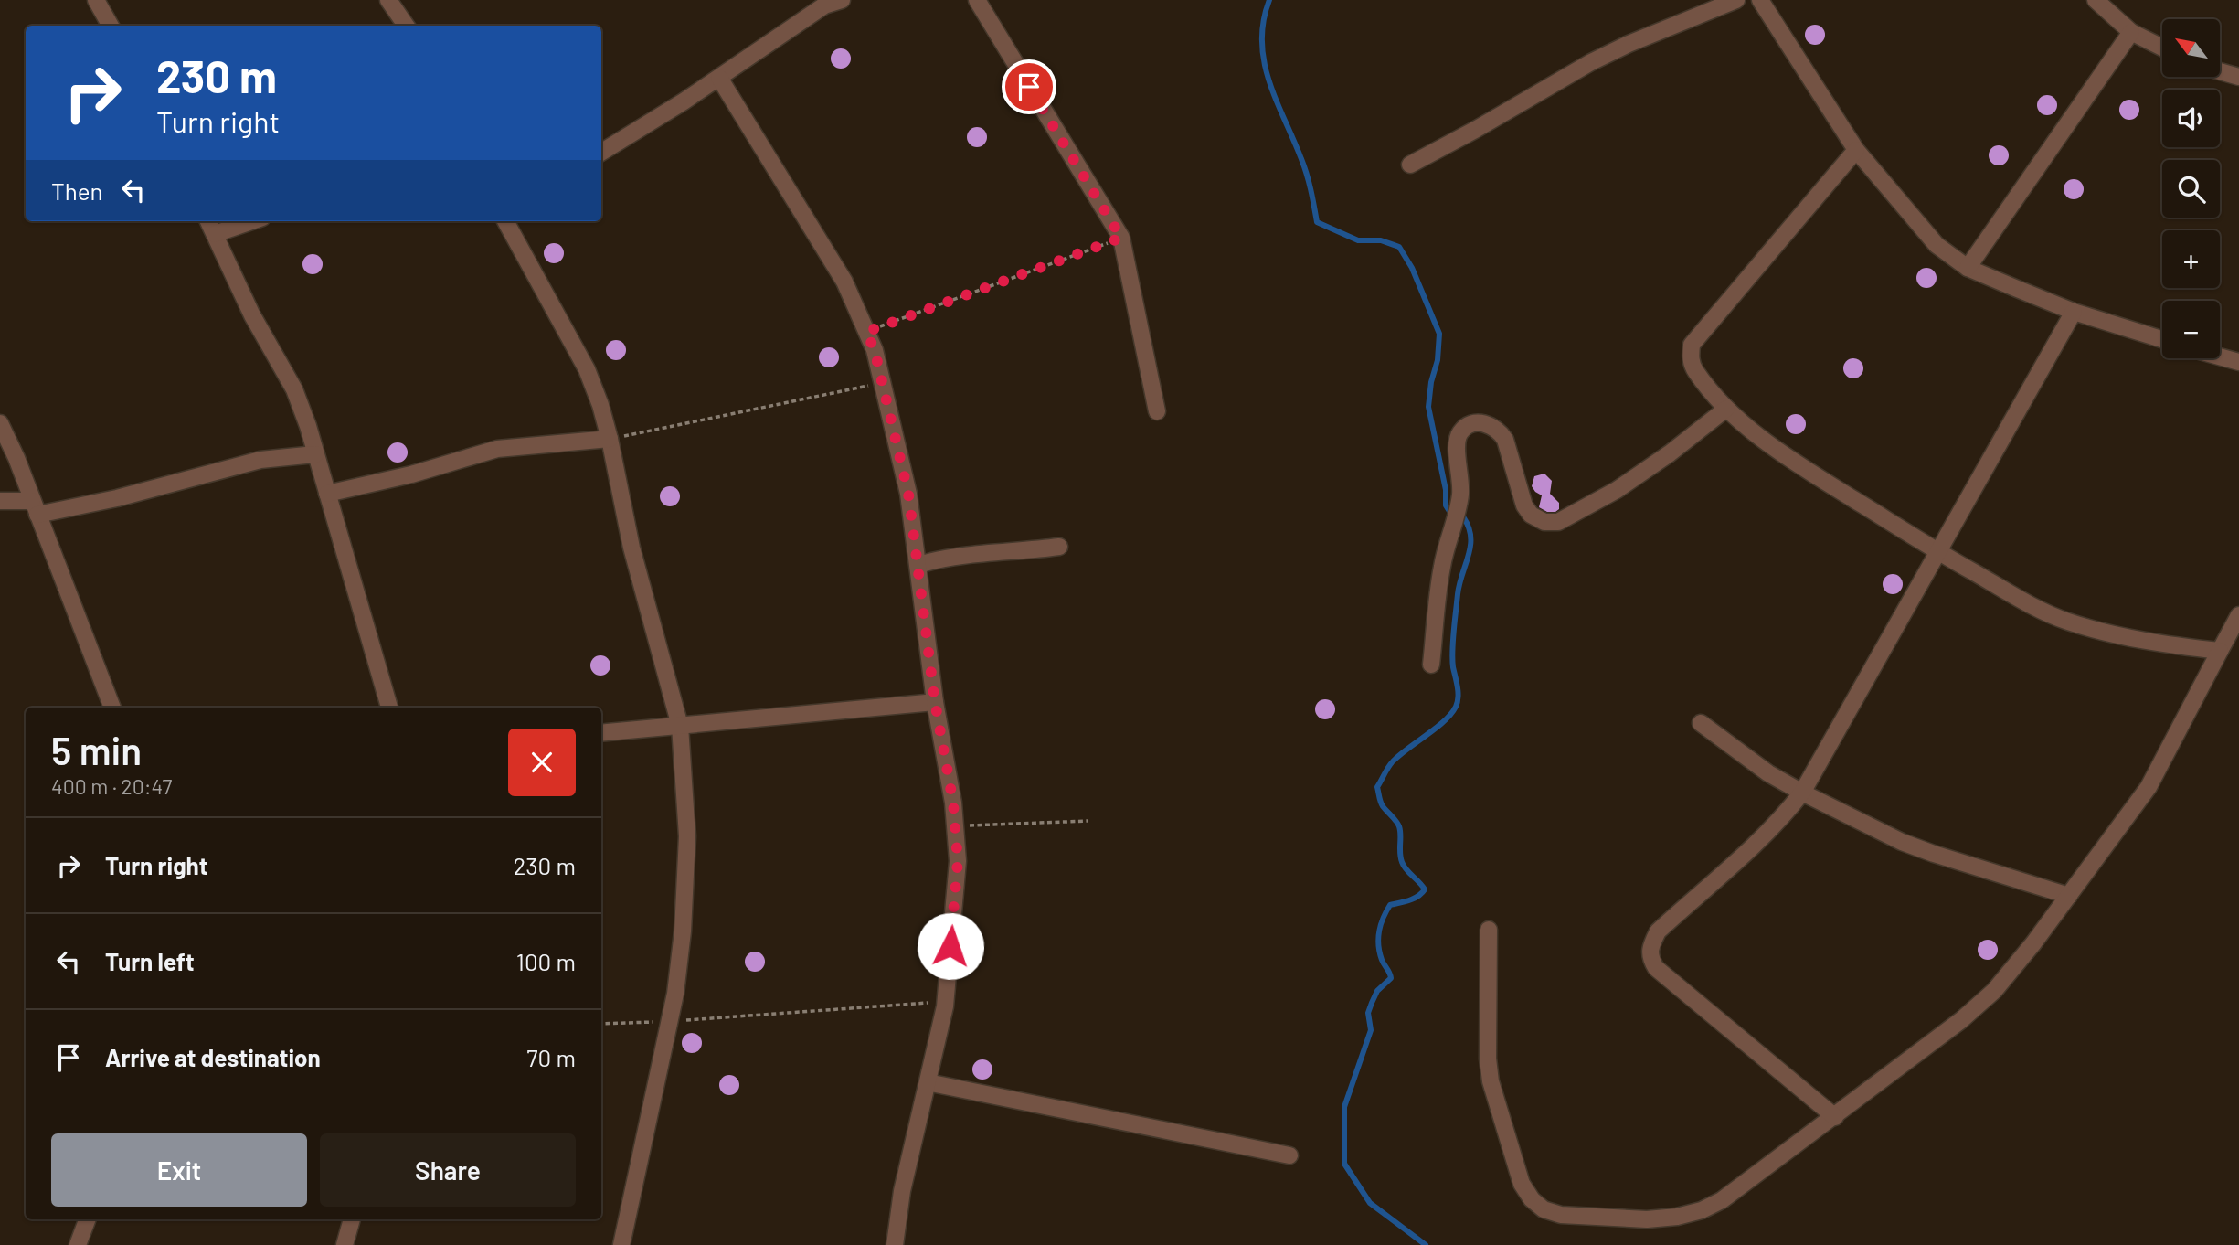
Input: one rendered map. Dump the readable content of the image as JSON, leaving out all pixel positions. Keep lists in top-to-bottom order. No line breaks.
{"north":"top left","page":{"map_buttons":["+","−"],"turn":["230 m","Turn right"],"then":"Then","heading":["5 min","400 m · 20:47"],"list":[{"name":"Turn right","value":"230 m"},{"name":"Turn left","value":"100 m"},{"name":"Arrive at destination","value":"70 m"}],"buttons":["Exit","Share"]}}
